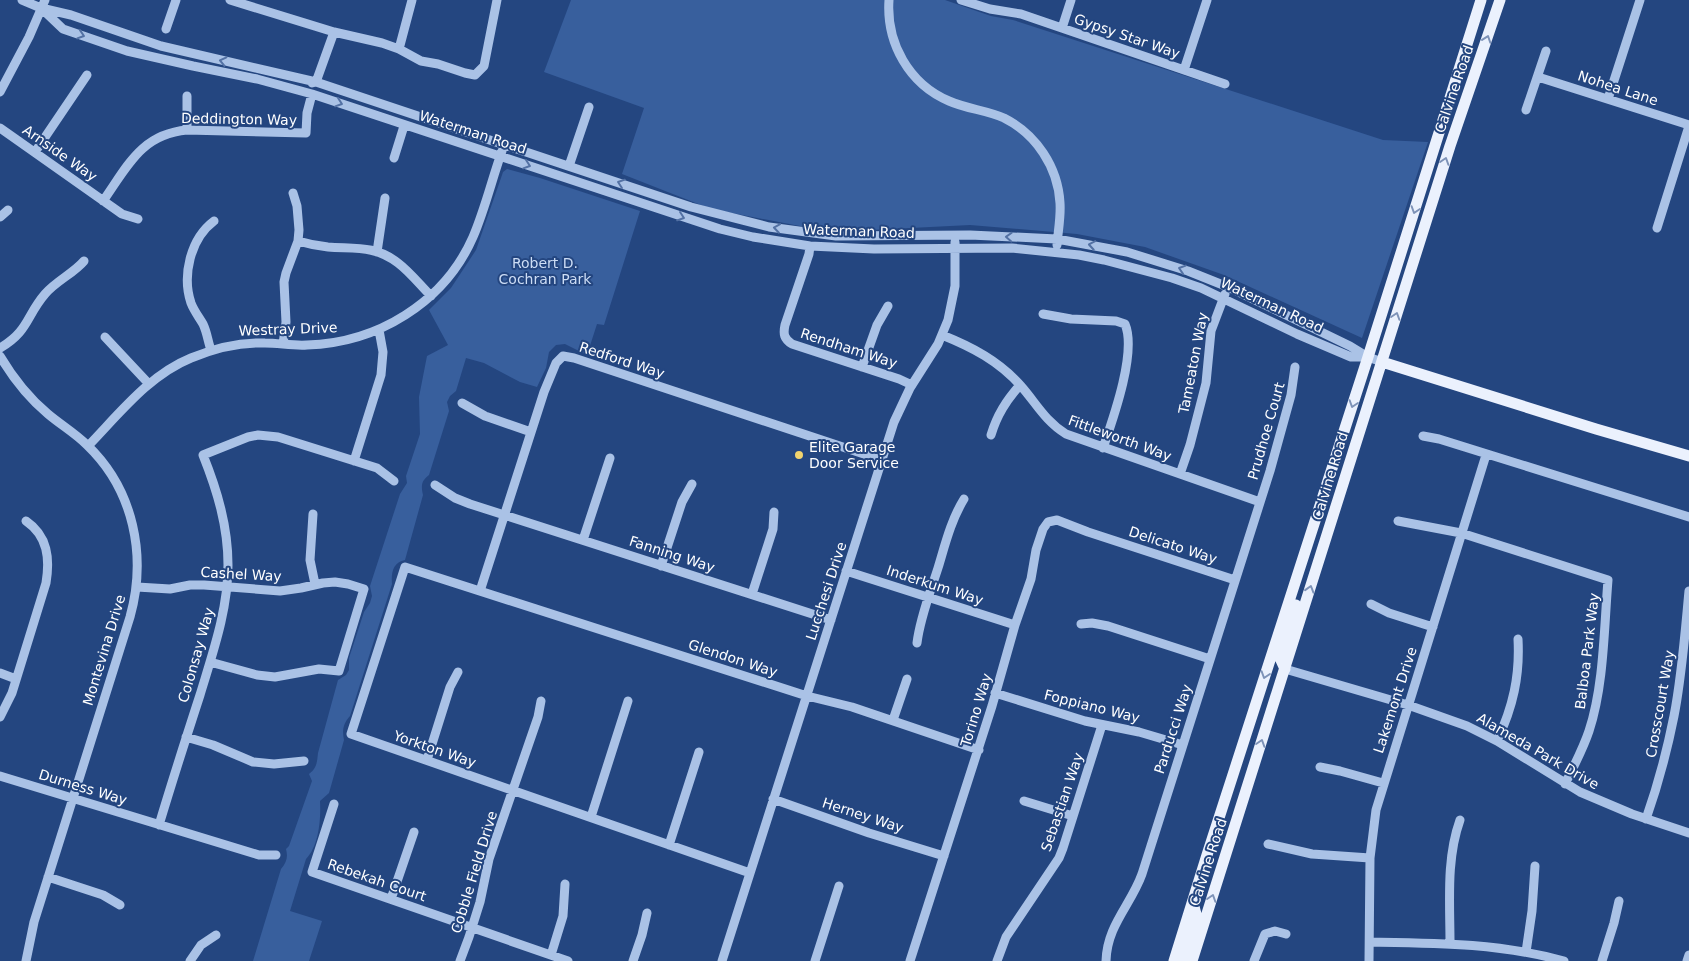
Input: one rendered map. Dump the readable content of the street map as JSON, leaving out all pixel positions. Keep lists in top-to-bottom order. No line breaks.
{"streets":{"main road":["Calvine Road","Waterman Road"],"street":["Gypsy Star Way","Nohea Lane","Deddington Way","Arnside Way","Westray Drive","Rendham Way","Redford Way","Tameaton Way","Prudhoe Court","Fittleworth Way","Delicato Way","Fanning Way","Cashel Way","Inderkum Way","Lucchesi Drive","Montevina Drive","Balboa Park Way","Colonsay Way","Glendon Way","Lakemont Drive","Crosscourt Way","Foppiano Way","Torino Way","Parducci Way","Yorkton Way","Alameda Park Drive","Durness Way","Sebastian Way","Herney Way","Cobble Field Drive","Rebekah Court"]},"crossings":[["Calvine Road","Waterman Road"],["Calvine Road","Alameda Park Drive"],["Deddington Way","Waterman Road"],["Deddington Way","Arnside Way"],["Waterman Road","Westray Drive"],["Waterman Road","Rendham Way"],["Waterman Road","Tameaton Way"],["Waterman Road","Lucchesi Drive"],["Westray Drive","Montevina Drive"],["Rendham Way","Lucchesi Drive"],["Redford Way","Fanning Way"],["Redford Way","Lucchesi Drive"],["Redford Way","Glendon Way"],["Redford Way","Yorkton Way"],["Tameaton Way","Fittleworth Way"],["Prudhoe Court","Fittleworth Way"],["Prudhoe Court","Parducci Way"],["Fittleworth Way","Lucchesi Drive"],["Fittleworth Way","Parducci Way"],["Delicato Way","Torino Way"],["Delicato Way","Parducci Way"],["Fanning Way","Lucchesi Drive"],["Cashel Way","Montevina Drive"],["Cashel Way","Colonsay Way"],["Inderkum Way","Lucchesi Drive"],["Inderkum Way","Torino Way"],["Lucchesi Drive","Glendon Way"],["Lucchesi Drive","Yorkton Way"],["Lucchesi Drive","Herney Way"],["Montevina Drive","Durness Way"],["Balboa Park Way","Lakemont Drive"],["Balboa Park Way","Alameda Park Drive"],["Colonsay Way","Durness Way"],["Glendon Way","Torino Way"],["Glendon Way","Yorkton Way"],["Lakemont Drive","Alameda Park Drive"],["Crosscourt Way","Alameda Park Drive"],["Foppiano Way","Torino Way"],["Foppiano Way","Parducci Way"],["Foppiano Way","Sebastian Way"],["Torino Way","Herney Way"],["Yorkton Way","Cobble Field Drive"],["Cobble Field Drive","Rebekah Court"]],"parks":["Robert D. Cochran Park"],"places":["Elite Garage Door Service"]}
